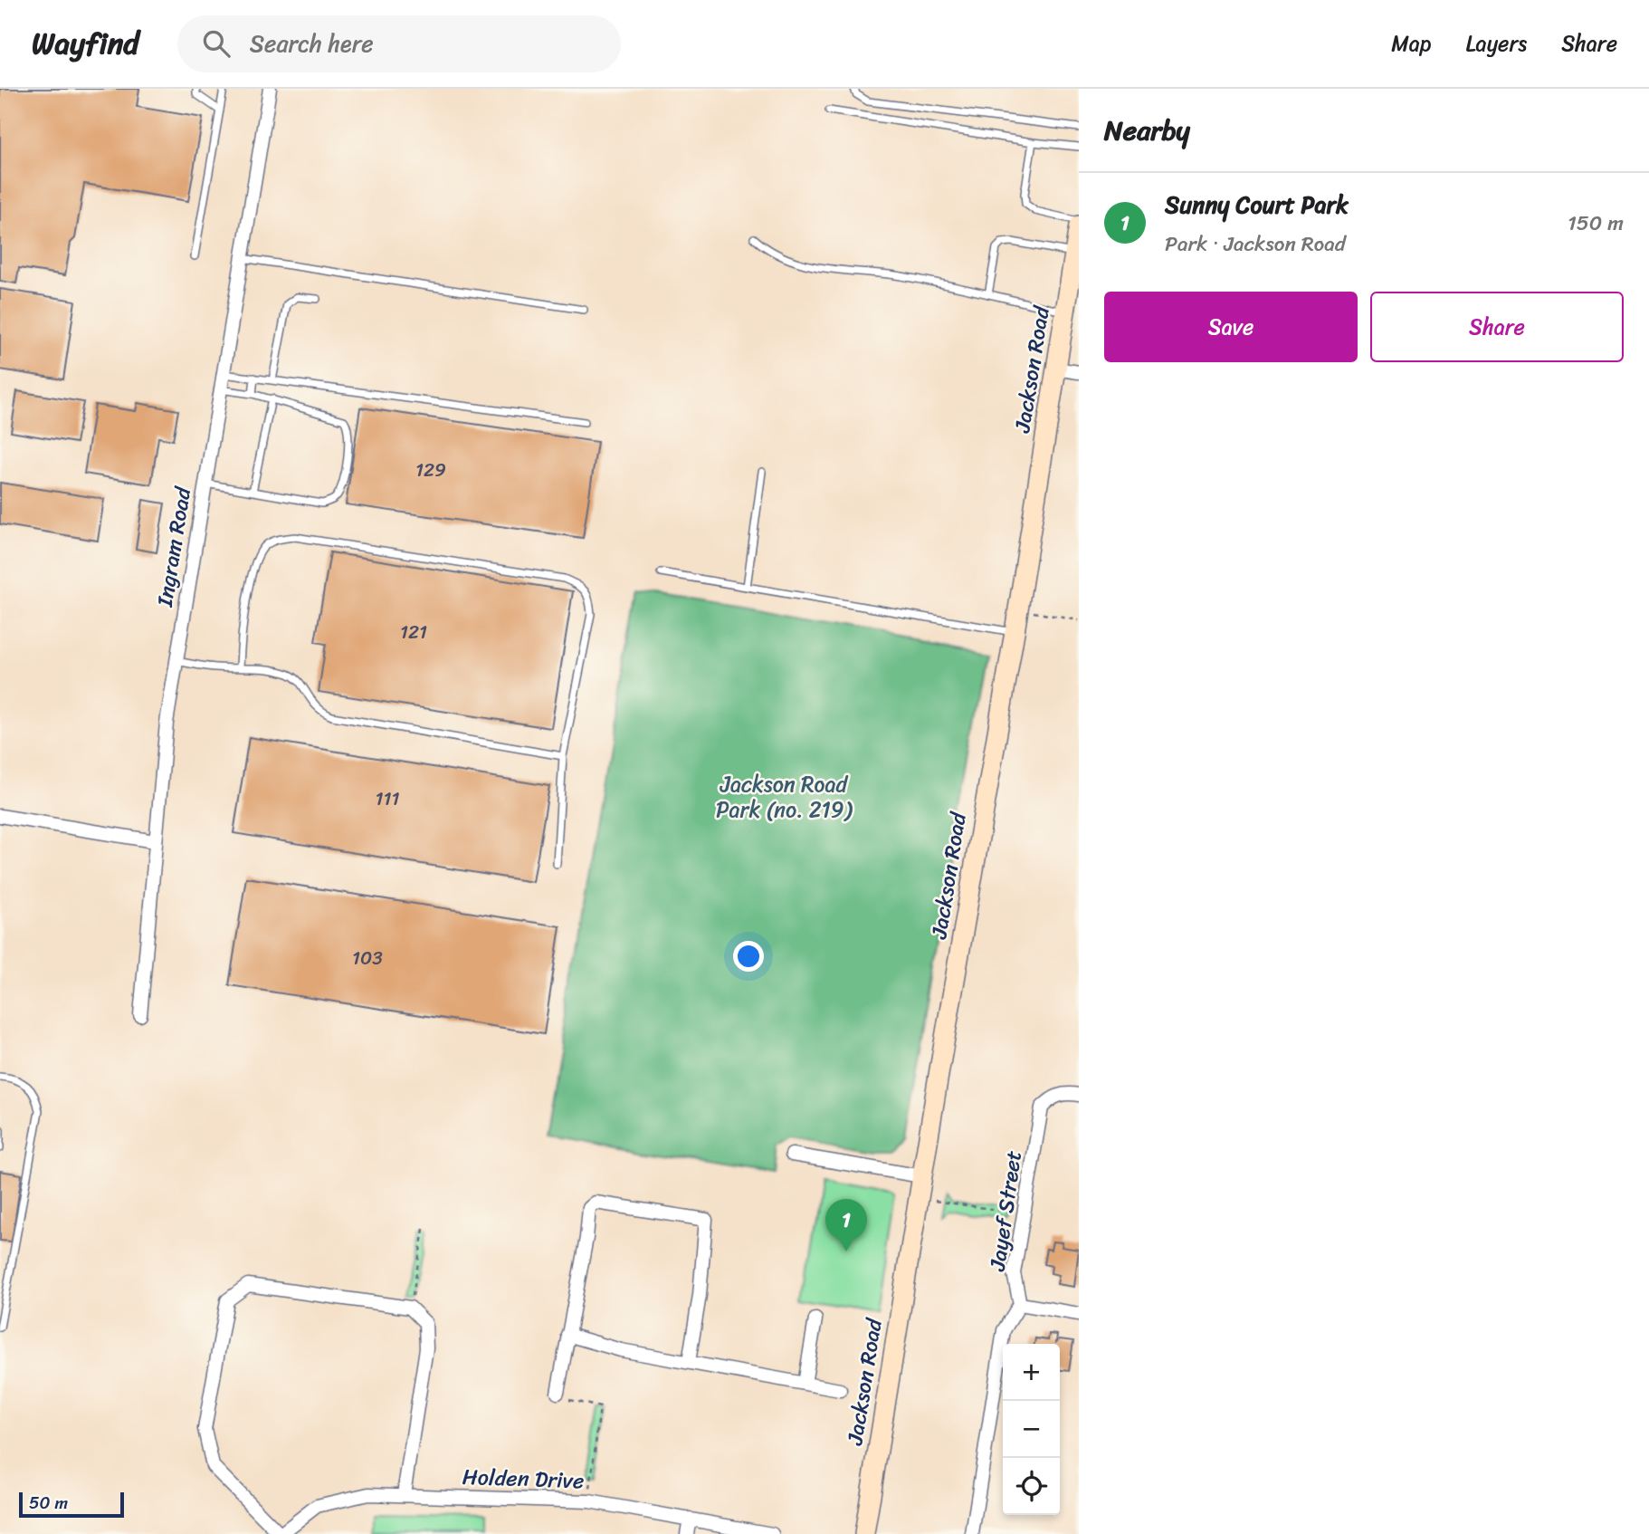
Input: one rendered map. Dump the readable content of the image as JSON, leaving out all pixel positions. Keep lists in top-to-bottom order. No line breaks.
{"streets":{"street":["Jackson Road","Ingram Road","Jayef Street","Holden Drive"]},"parks":["Jackson Road Park (no. 219)"],"house_numbers":["129","121","111","103"],"scale_bar":"50 m","page":{"header":"Wayfind","search":"Search here","nav":["Map","Layers","Share"],"heading":"Nearby","list":[{"mark":"1","name":"Sunny Court Park","note":"Park · Jackson Road","value":"150 m"}],"buttons":["Save","Share"],"pins":"1","map_buttons":["+","−"],"scale":"50 m"}}
